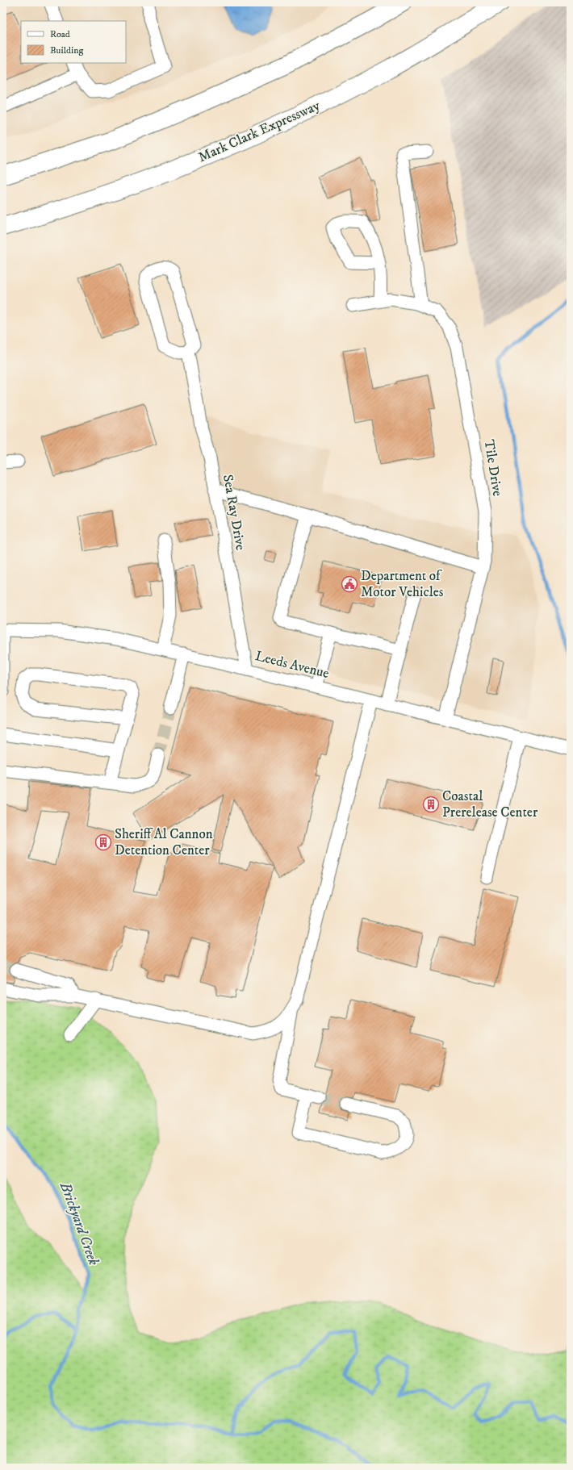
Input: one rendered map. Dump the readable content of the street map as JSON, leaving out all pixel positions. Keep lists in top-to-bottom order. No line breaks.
{"streets":{"highway":["Mark Clark Expressway"],"street":["Tile Drive","Sea Ray Drive","Leeds Avenue"]},"crossings":[["Tile Drive","Leeds Avenue"],["Sea Ray Drive","Leeds Avenue"]],"water":["Brickyard Creek"],"places":{"public building":["Department of Motor Vehicles"],"building":["Coastal Prerelease Center","Sheriff Al Cannon Detention Center"]},"legend":["Road","Building"]}
